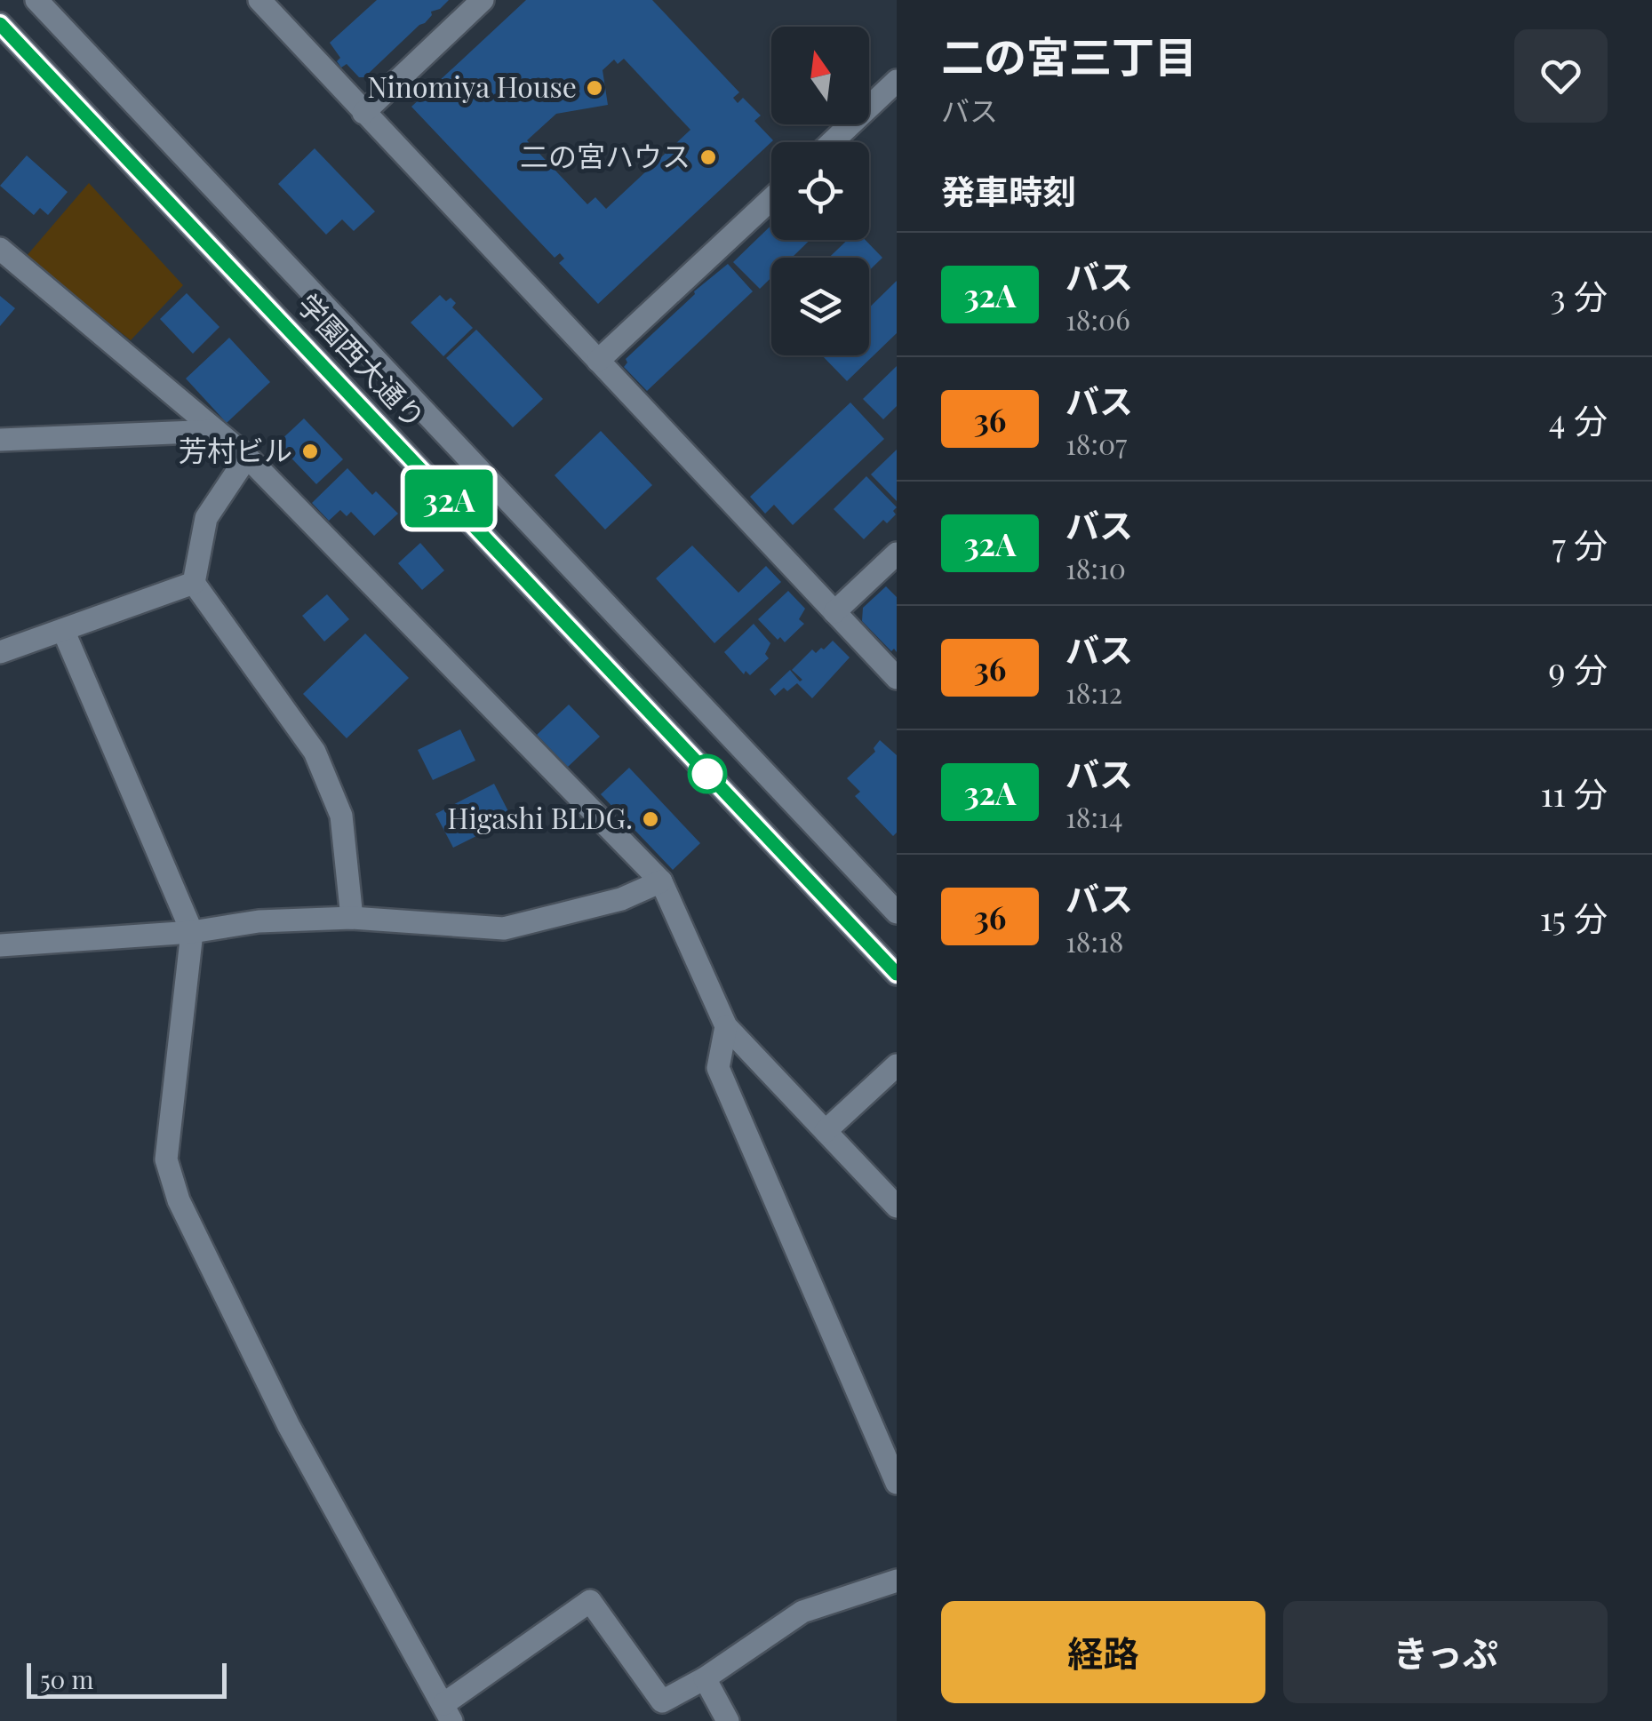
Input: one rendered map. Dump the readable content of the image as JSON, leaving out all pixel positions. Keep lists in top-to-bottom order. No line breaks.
{"streets":{"street":["学園西大通り"]},"places":["Ninomiya House","二の宮ハウス","芳村ビル","Higashi BLDG."],"lines":["bus line 32A"],"scale_bar":"50 m","north":"top","page":{"on_map":"32A","heading":[["二の宮三丁目","バス"],"発車時刻"],"list":[{"mark":"32A","name":"バス","note":"18:06","value":"3 分"},{"mark":"36","name":"バス","note":"18:07","value":"4 分"},{"mark":"32A","name":"バス","note":"18:10","value":"7 分"},{"mark":"36","name":"バス","note":"18:12","value":"9 分"},{"mark":"32A","name":"バス","note":"18:14","value":"11 分"},{"mark":"36","name":"バス","note":"18:18","value":"15 分"}],"buttons":["経路","きっぷ"],"scale":"50 m"}}
